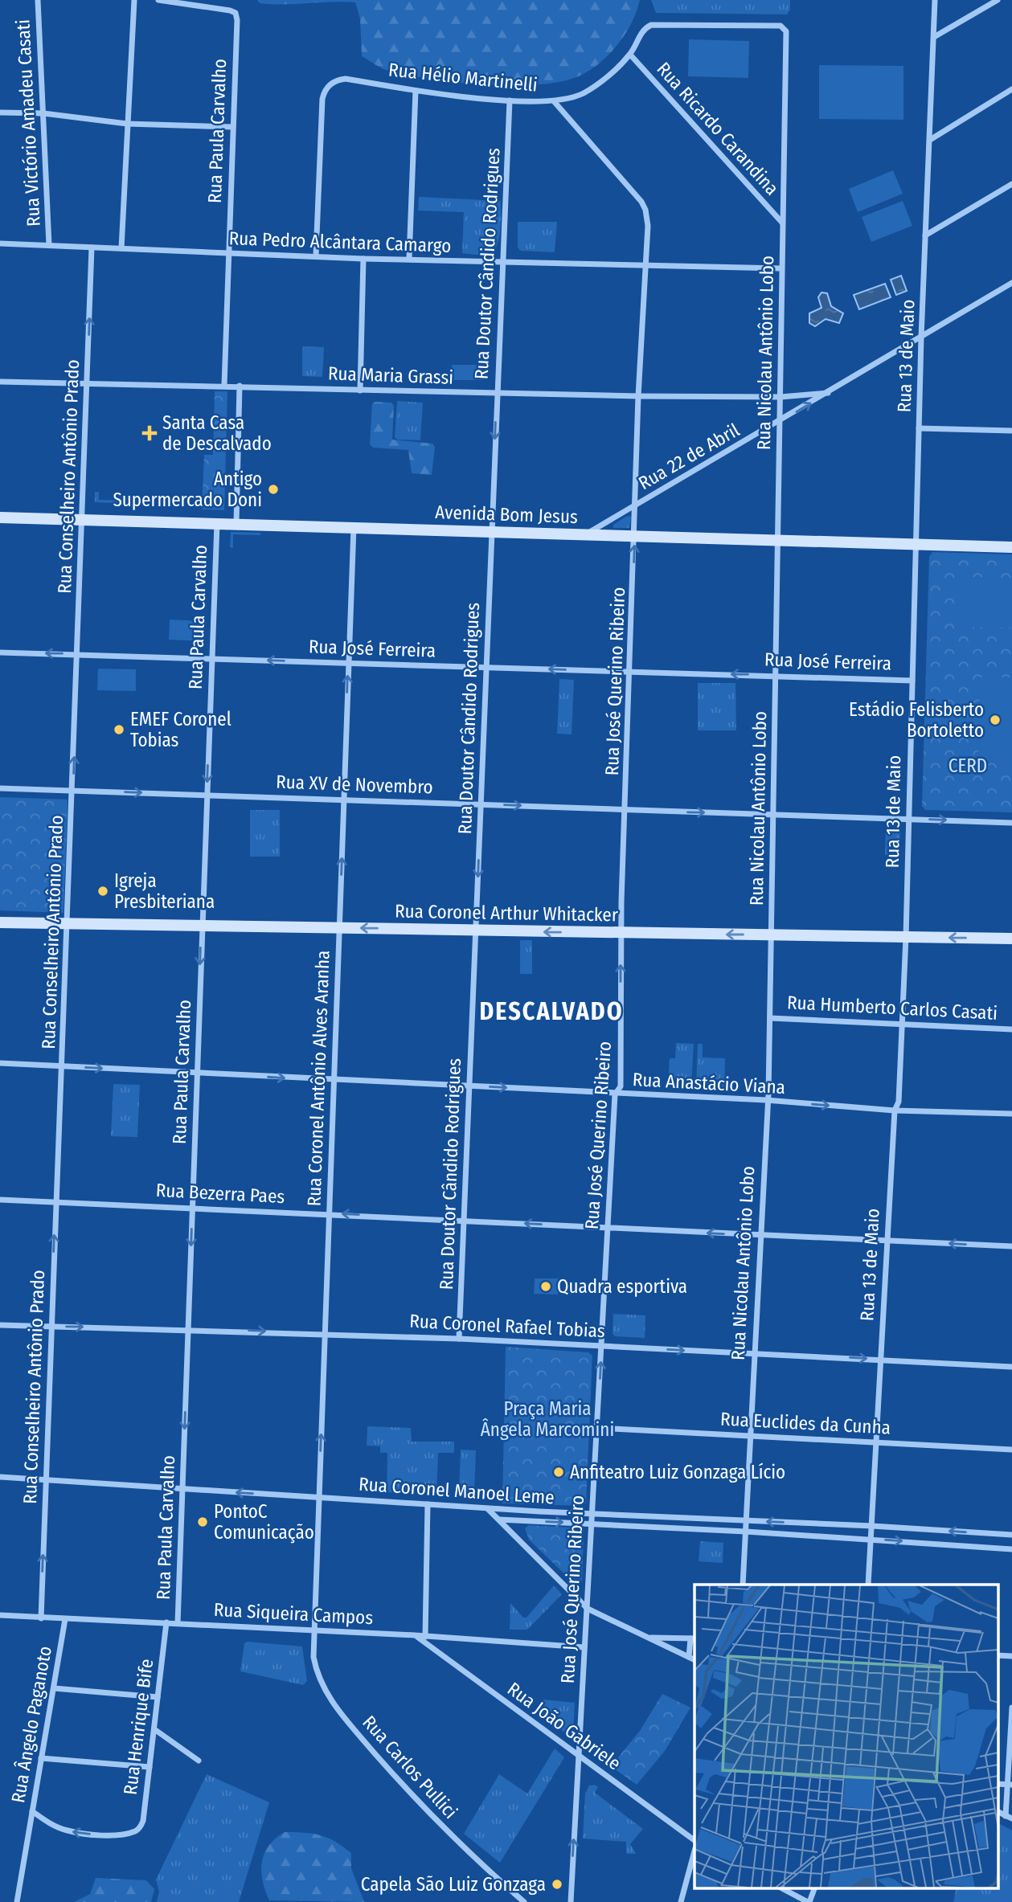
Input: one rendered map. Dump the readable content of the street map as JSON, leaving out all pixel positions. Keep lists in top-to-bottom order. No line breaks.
{"streets":{"street":["Rua Hélio Martinelli","Rua Victório Amadeu Casati","Rua Ricardo Carandina","Rua Paula Carvalho","Rua Pedro Alcântara Camargo","Rua Doutor Cândido Rodrigues","Rua Nicolau Antônio Lobo","Rua 13 de Maio","Rua Maria Grassi","Rua 22 de Abril","Rua Conselheiro Antônio Prado","Avenida Bom Jesus","Rua José Ferreira","Rua José Querino Ribeiro","Rua XV de Novembro","Rua Coronel Arthur Whitacker","Rua Humberto Carlos Casati","Rua Coronel Antônio Alves Aranha","Rua Anastácio Viana","Rua Bezerra Paes","Rua Coronel Rafael Tobias","Rua Euclides da Cunha","Rua Coronel Manoel Leme","Rua Siqueira Campos","Rua Ângelo Paganoto","Rua João Gabriele","Rua Henrique Bife","Rua Carlos Pullici"]},"crossings":[["Rua Hélio Martinelli","Rua Ricardo Carandina"],["Rua Hélio Martinelli","Rua Pedro Alcântara Camargo"],["Rua Hélio Martinelli","Rua Doutor Cândido Rodrigues"],["Rua Hélio Martinelli","Rua Nicolau Antônio Lobo"],["Rua Hélio Martinelli","Rua José Querino Ribeiro"],["Rua Victório Amadeu Casati","Rua Pedro Alcântara Camargo"],["Rua Ricardo Carandina","Rua Nicolau Antônio Lobo"],["Rua Paula Carvalho","Rua Pedro Alcântara Camargo"],["Rua Paula Carvalho","Rua Maria Grassi"],["Rua Paula Carvalho","Avenida Bom Jesus"],["Rua Paula Carvalho","Rua José Ferreira"],["Rua Paula Carvalho","Rua XV de Novembro"],["Rua Paula Carvalho","Rua Coronel Arthur Whitacker"],["Rua Paula Carvalho","Rua Anastácio Viana"],["Rua Paula Carvalho","Rua Bezerra Paes"],["Rua Paula Carvalho","Rua Coronel Rafael Tobias"],["Rua Paula Carvalho","Rua Coronel Manoel Leme"],["Rua Paula Carvalho","Rua Siqueira Campos"],["Rua Pedro Alcântara Camargo","Rua Doutor Cândido Rodrigues"],["Rua Pedro Alcântara Camargo","Rua Nicolau Antônio Lobo"],["Rua Pedro Alcântara Camargo","Rua Conselheiro Antônio Prado"],["Rua Pedro Alcântara Camargo","Rua José Querino Ribeiro"],["Rua Doutor Cândido Rodrigues","Rua Maria Grassi"],["Rua Doutor Cândido Rodrigues","Avenida Bom Jesus"],["Rua Doutor Cândido Rodrigues","Rua José Ferreira"],["Rua Doutor Cândido Rodrigues","Rua XV de Novembro"],["Rua Doutor Cândido Rodrigues","Rua Coronel Arthur Whitacker"],["Rua Doutor Cândido Rodrigues","Rua Anastácio Viana"],["Rua Doutor Cândido Rodrigues","Rua Bezerra Paes"],["Rua Doutor Cândido Rodrigues","Rua Coronel Rafael Tobias"],["Rua Nicolau Antônio Lobo","Rua Maria Grassi"],["Rua Nicolau Antônio Lobo","Rua 22 de Abril"],["Rua Nicolau Antônio Lobo","Avenida Bom Jesus"],["Rua Nicolau Antônio Lobo","Rua José Ferreira"],["Rua Nicolau Antônio Lobo","Rua XV de Novembro"],["Rua Nicolau Antônio Lobo","Rua Coronel Arthur Whitacker"],["Rua Nicolau Antônio Lobo","Rua Humberto Carlos Casati"],["Rua Nicolau Antônio Lobo","Rua Anastácio Viana"],["Rua Nicolau Antônio Lobo","Rua Bezerra Paes"],["Rua Nicolau Antônio Lobo","Rua Coronel Rafael Tobias"],["Rua Nicolau Antônio Lobo","Rua Euclides da Cunha"],["Rua Nicolau Antônio Lobo","Rua Coronel Manoel Leme"],["Rua 13 de Maio","Rua 22 de Abril"],["Rua 13 de Maio","Avenida Bom Jesus"],["Rua 13 de Maio","Rua José Ferreira"],["Rua 13 de Maio","Rua XV de Novembro"],["Rua 13 de Maio","Rua Coronel Arthur Whitacker"],["Rua 13 de Maio","Rua Humberto Carlos Casati"],["Rua 13 de Maio","Rua Anastácio Viana"],["Rua 13 de Maio","Rua Bezerra Paes"],["Rua 13 de Maio","Rua Coronel Rafael Tobias"],["Rua 13 de Maio","Rua Euclides da Cunha"],["Rua 13 de Maio","Rua Coronel Manoel Leme"],["Rua Maria Grassi","Rua 22 de Abril"],["Rua Maria Grassi","Rua Conselheiro Antônio Prado"],["Rua Maria Grassi","Rua José Querino Ribeiro"],["Rua 22 de Abril","Avenida Bom Jesus"],["Rua 22 de Abril","Rua José Querino Ribeiro"],["Rua Conselheiro Antônio Prado","Avenida Bom Jesus"],["Rua Conselheiro Antônio Prado","Rua José Ferreira"],["Rua Conselheiro Antônio Prado","Rua XV de Novembro"],["Rua Conselheiro Antônio Prado","Rua Coronel Arthur Whitacker"],["Rua Conselheiro Antônio Prado","Rua Anastácio Viana"],["Rua Conselheiro Antônio Prado","Rua Bezerra Paes"],["Rua Conselheiro Antônio Prado","Rua Coronel Rafael Tobias"],["Rua Conselheiro Antônio Prado","Rua Coronel Manoel Leme"],["Rua Conselheiro Antônio Prado","Rua Siqueira Campos"],["Avenida Bom Jesus","Rua José Querino Ribeiro"],["Avenida Bom Jesus","Rua Coronel Antônio Alves Aranha"],["Rua José Ferreira","Rua José Querino Ribeiro"],["Rua José Ferreira","Rua Coronel Antônio Alves Aranha"],["Rua José Querino Ribeiro","Rua XV de Novembro"],["Rua José Querino Ribeiro","Rua Coronel Arthur Whitacker"],["Rua José Querino Ribeiro","Rua Anastácio Viana"],["Rua José Querino Ribeiro","Rua Bezerra Paes"],["Rua José Querino Ribeiro","Rua Coronel Rafael Tobias"],["Rua José Querino Ribeiro","Rua Euclides da Cunha"],["Rua José Querino Ribeiro","Rua Coronel Manoel Leme"],["Rua José Querino Ribeiro","Rua Siqueira Campos"],["Rua José Querino Ribeiro","Rua João Gabriele"],["Rua XV de Novembro","Rua Coronel Antônio Alves Aranha"],["Rua Coronel Arthur Whitacker","Rua Coronel Antônio Alves Aranha"],["Rua Coronel Antônio Alves Aranha","Rua Anastácio Viana"],["Rua Coronel Antônio Alves Aranha","Rua Bezerra Paes"],["Rua Coronel Antônio Alves Aranha","Rua Coronel Rafael Tobias"],["Rua Coronel Antônio Alves Aranha","Rua Coronel Manoel Leme"],["Rua Coronel Antônio Alves Aranha","Rua Siqueira Campos"],["Rua Coronel Antônio Alves Aranha","Rua Carlos Pullici"],["Rua Siqueira Campos","Rua Ângelo Paganoto"],["Rua Siqueira Campos","Rua João Gabriele"],["Rua Siqueira Campos","Rua Henrique Bife"],["Rua Siqueira Campos","Rua Carlos Pullici"],["Rua Ângelo Paganoto","Rua Henrique Bife"]],"one_way":["Rua Paula Carvalho","Rua Conselheiro Antônio Prado","Rua José Ferreira","Rua XV de Novembro","Rua Coronel Arthur Whitacker","Rua Coronel Antônio Alves Aranha","Rua Anastácio Viana","Rua Bezerra Paes","Rua Coronel Rafael Tobias"],"districts":["DESCALVADO"],"parks":["CERD","Praça Maria Ângela Marcomini"],"places":{"health":["Santa Casa de Descalvado"],"other":["Antigo Supermercado Doni","Estádio Felisberto Bortoletto","EMEF Coronel Tobias","Igreja Presbiteriana","Quadra esportiva","Anfiteatro Luiz Gonzaga Lício","PontoC Comunicação","Capela São Luiz Gonzaga"]}}
